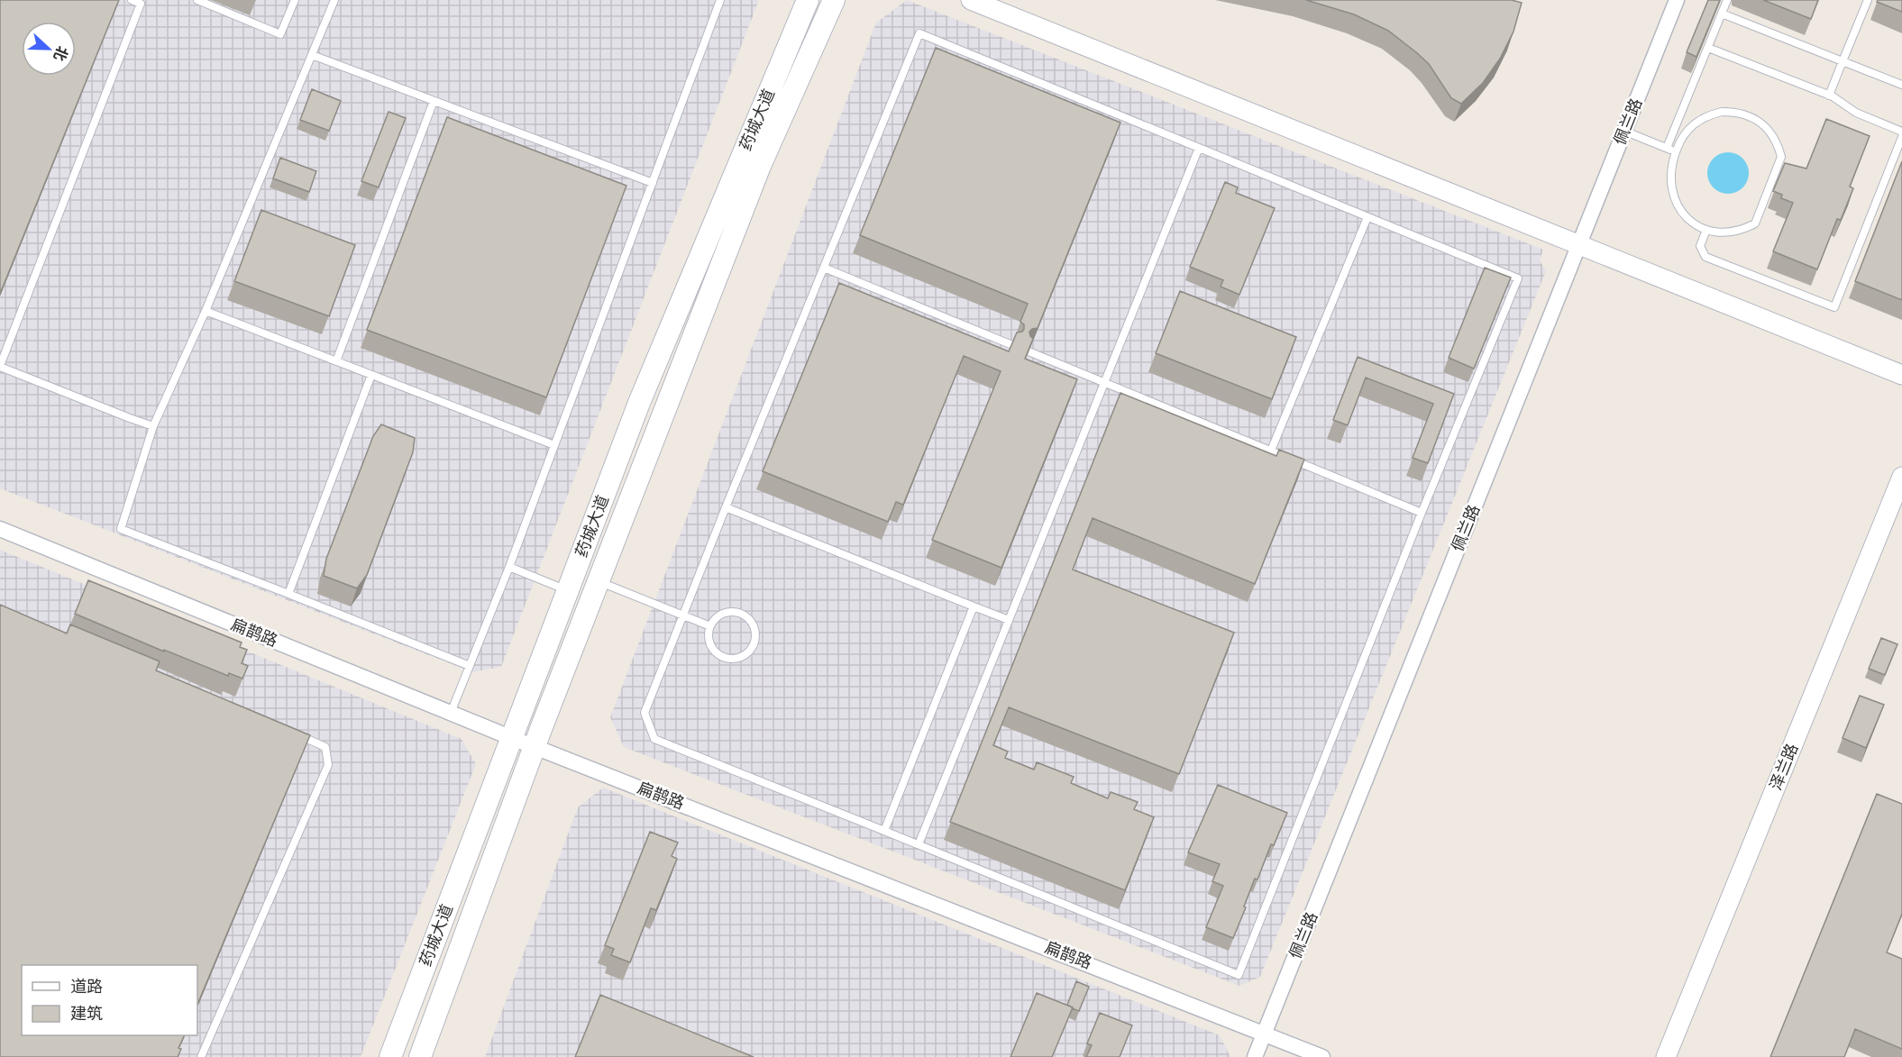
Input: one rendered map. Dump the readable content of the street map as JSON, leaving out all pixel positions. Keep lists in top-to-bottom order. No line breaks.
{"streets":{"main road":["药城大道"],"street":["佩兰路","扁鹊路","泽兰路"]},"crossings":[["药城大道","扁鹊路"],["佩兰路","扁鹊路"]],"legend":["道路","建筑"],"north":"right"}
